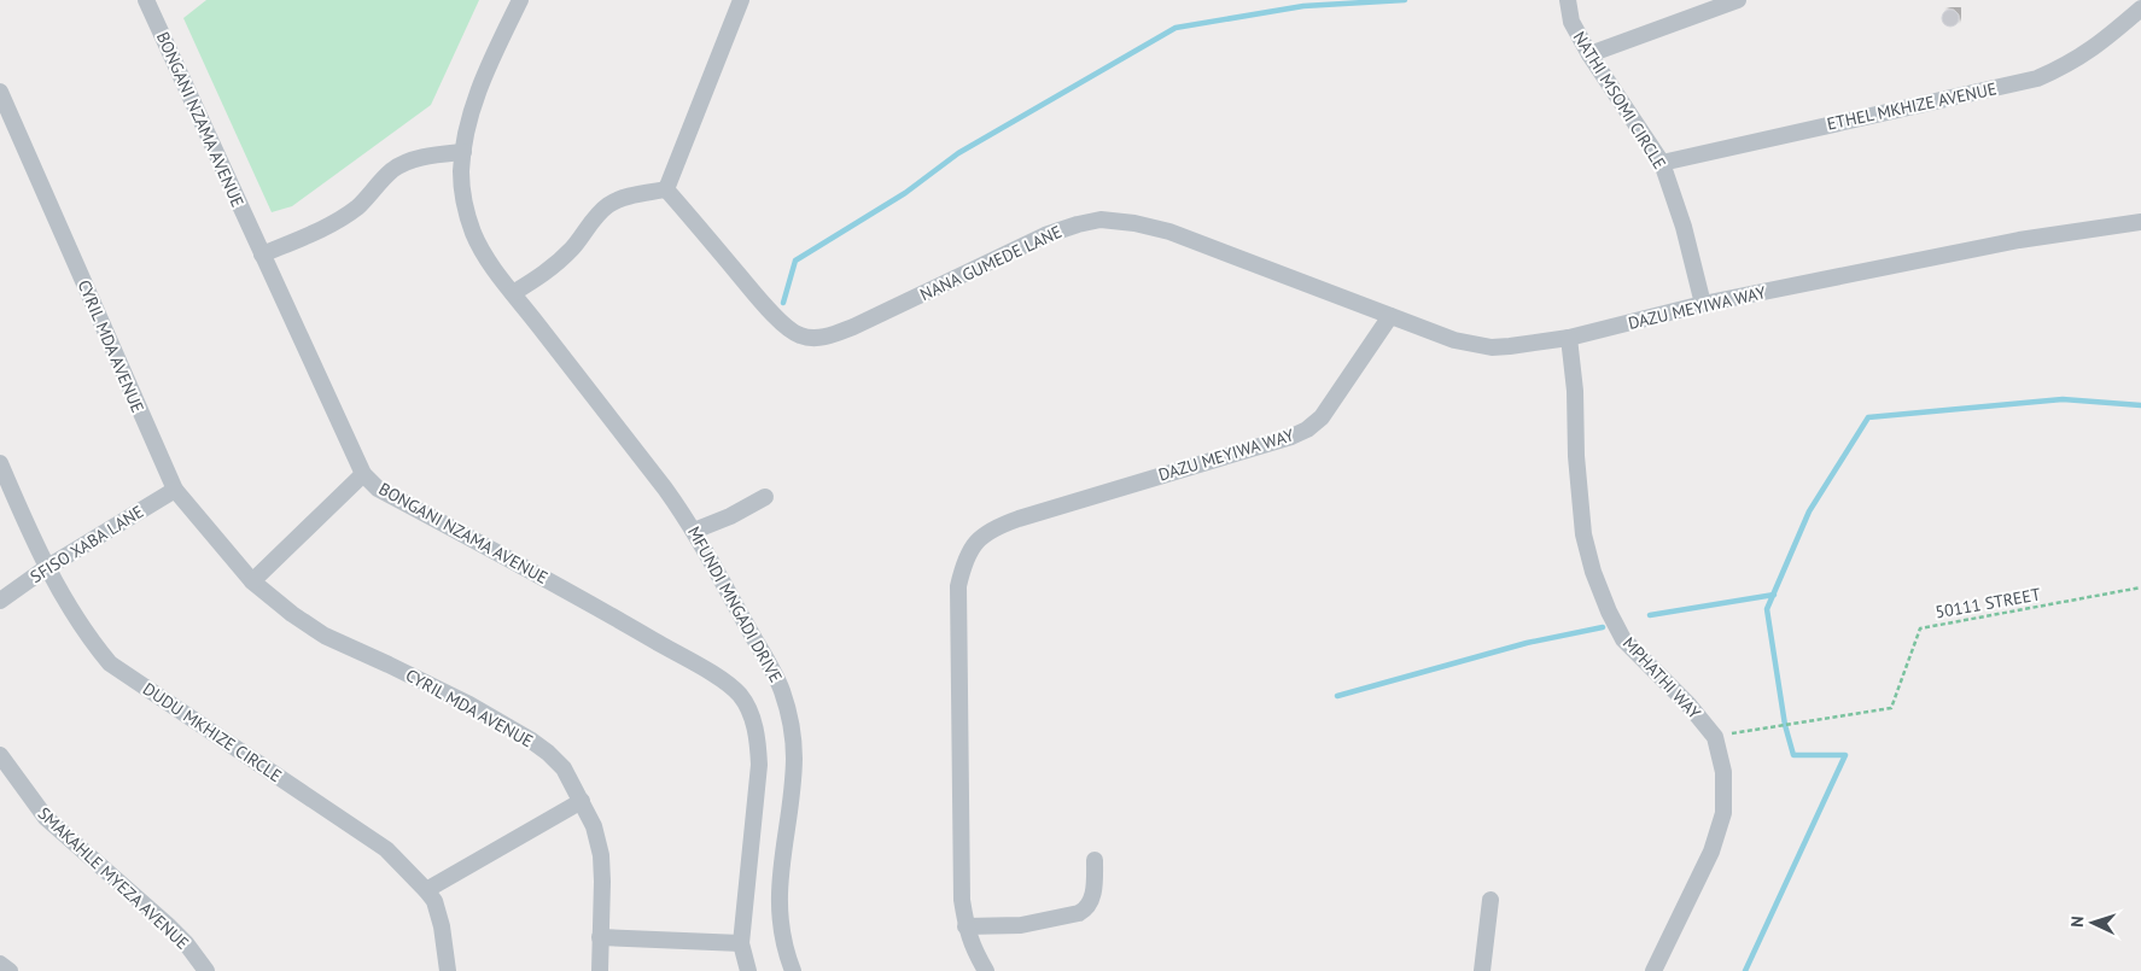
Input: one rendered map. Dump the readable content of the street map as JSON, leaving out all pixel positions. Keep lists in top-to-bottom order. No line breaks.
{"streets":{"street":["NATHI MSOMI CIRCLE","ETHEL MKHIZE AVENUE","BONGANI NZAMA AVENUE","NANA GUMEDE LANE","DAZU MEYIWA WAY","CYRIL MDA AVENUE","SFISO XABA LANE","MFUNDI MNGADI DRIVE","MPHATHI WAY","DUDU MKHIZE CIRCLE","SMAKAHLE MYEZA AVENUE"],"path":["50111 STREET"]},"crossings":[["NATHI MSOMI CIRCLE","ETHEL MKHIZE AVENUE"],["NATHI MSOMI CIRCLE","DAZU MEYIWA WAY"],["NANA GUMEDE LANE","DAZU MEYIWA WAY"],["DAZU MEYIWA WAY","MPHATHI WAY"],["CYRIL MDA AVENUE","SFISO XABA LANE"],["SFISO XABA LANE","DUDU MKHIZE CIRCLE"],["50111 STREET","MPHATHI WAY"]],"north":"left"}
